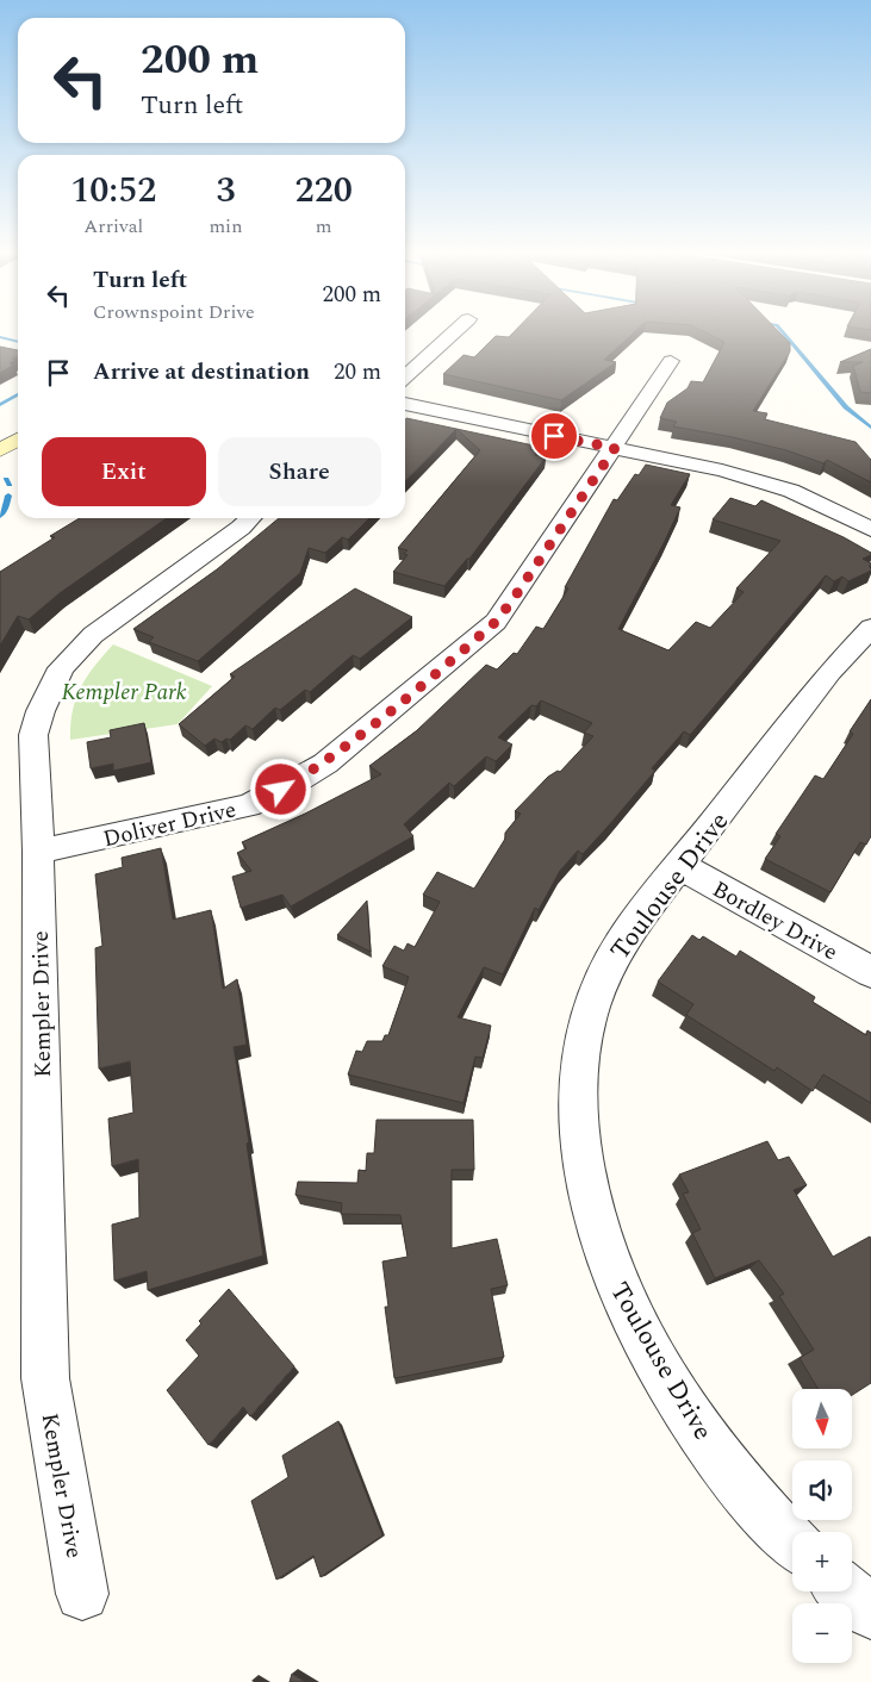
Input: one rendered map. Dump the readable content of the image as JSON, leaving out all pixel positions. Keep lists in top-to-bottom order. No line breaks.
{"streets":{"street":["Doliver Drive","Toulouse Drive","Bordley Drive","Kempler Drive"]},"crossings":[["Doliver Drive","Kempler Drive"],["Toulouse Drive","Bordley Drive"]],"parks":["Kempler Park"],"north":"bottom","page":{"turn":["200 m","Turn left"],"eta":["10:52","Arrival","3","min","220","m"],"list":[{"name":"Turn left","note":"Crownspoint Drive","value":"200 m"},{"name":"Arrive at destination","value":"20 m"}],"buttons":["Exit","Share"],"map_buttons":["+","−"]}}
